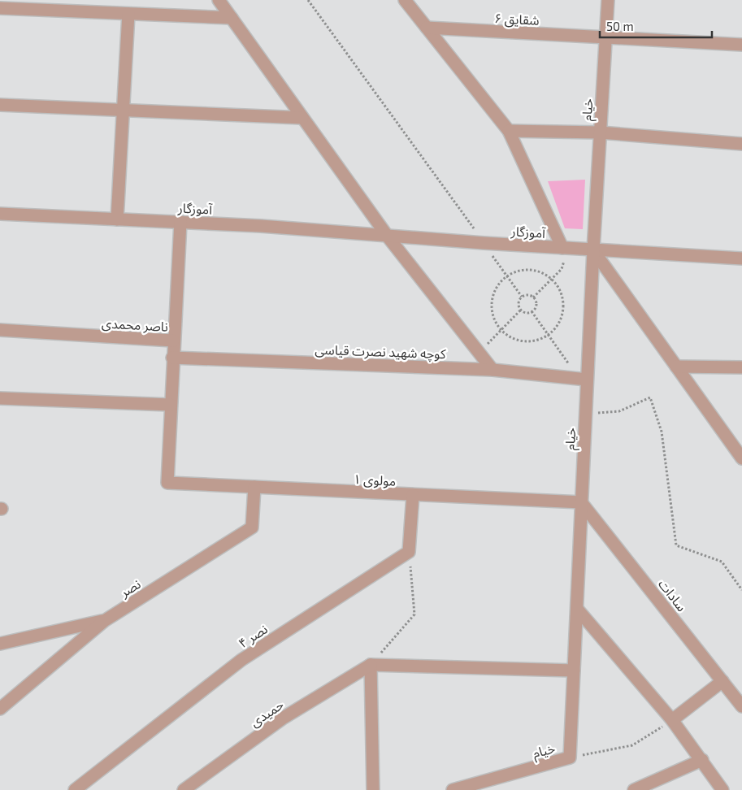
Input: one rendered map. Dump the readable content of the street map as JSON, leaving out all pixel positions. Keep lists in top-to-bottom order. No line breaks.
{"streets":{"street":["شقایق ۶","خیام","آموزگار","ناصر محمدی","کوچه شهید نصرت قیاسی","مولوی ۱","نصر","سادات","نصر ۴","حمیدی"]},"crossings":[["شقایق ۶","خیام"],["خیام","آموزگار"],["خیام","کوچه شهید نصرت قیاسی"],["خیام","مولوی ۱"],["خیام","سادات"],["آموزگار","ناصر محمدی"],["مولوی ۱","نصر"],["مولوی ۱","سادات"]],"scale_bar":"50 m"}
